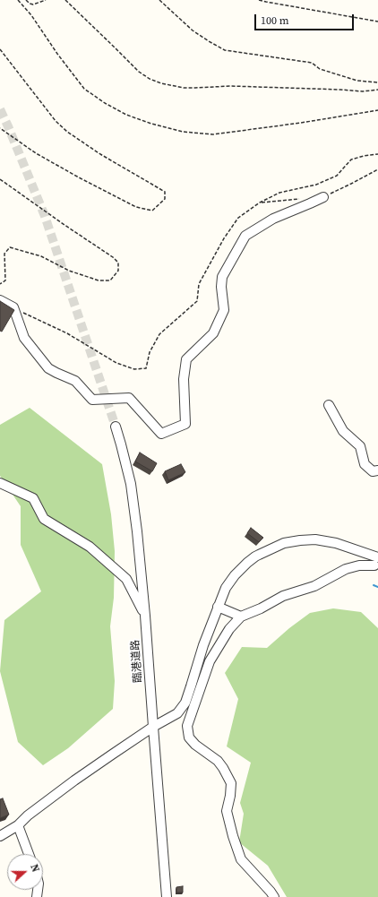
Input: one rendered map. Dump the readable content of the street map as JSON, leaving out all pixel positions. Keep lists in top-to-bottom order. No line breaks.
{"streets":{"street":["臨港道路"]},"scale_bar":"100 m","north":"right"}
